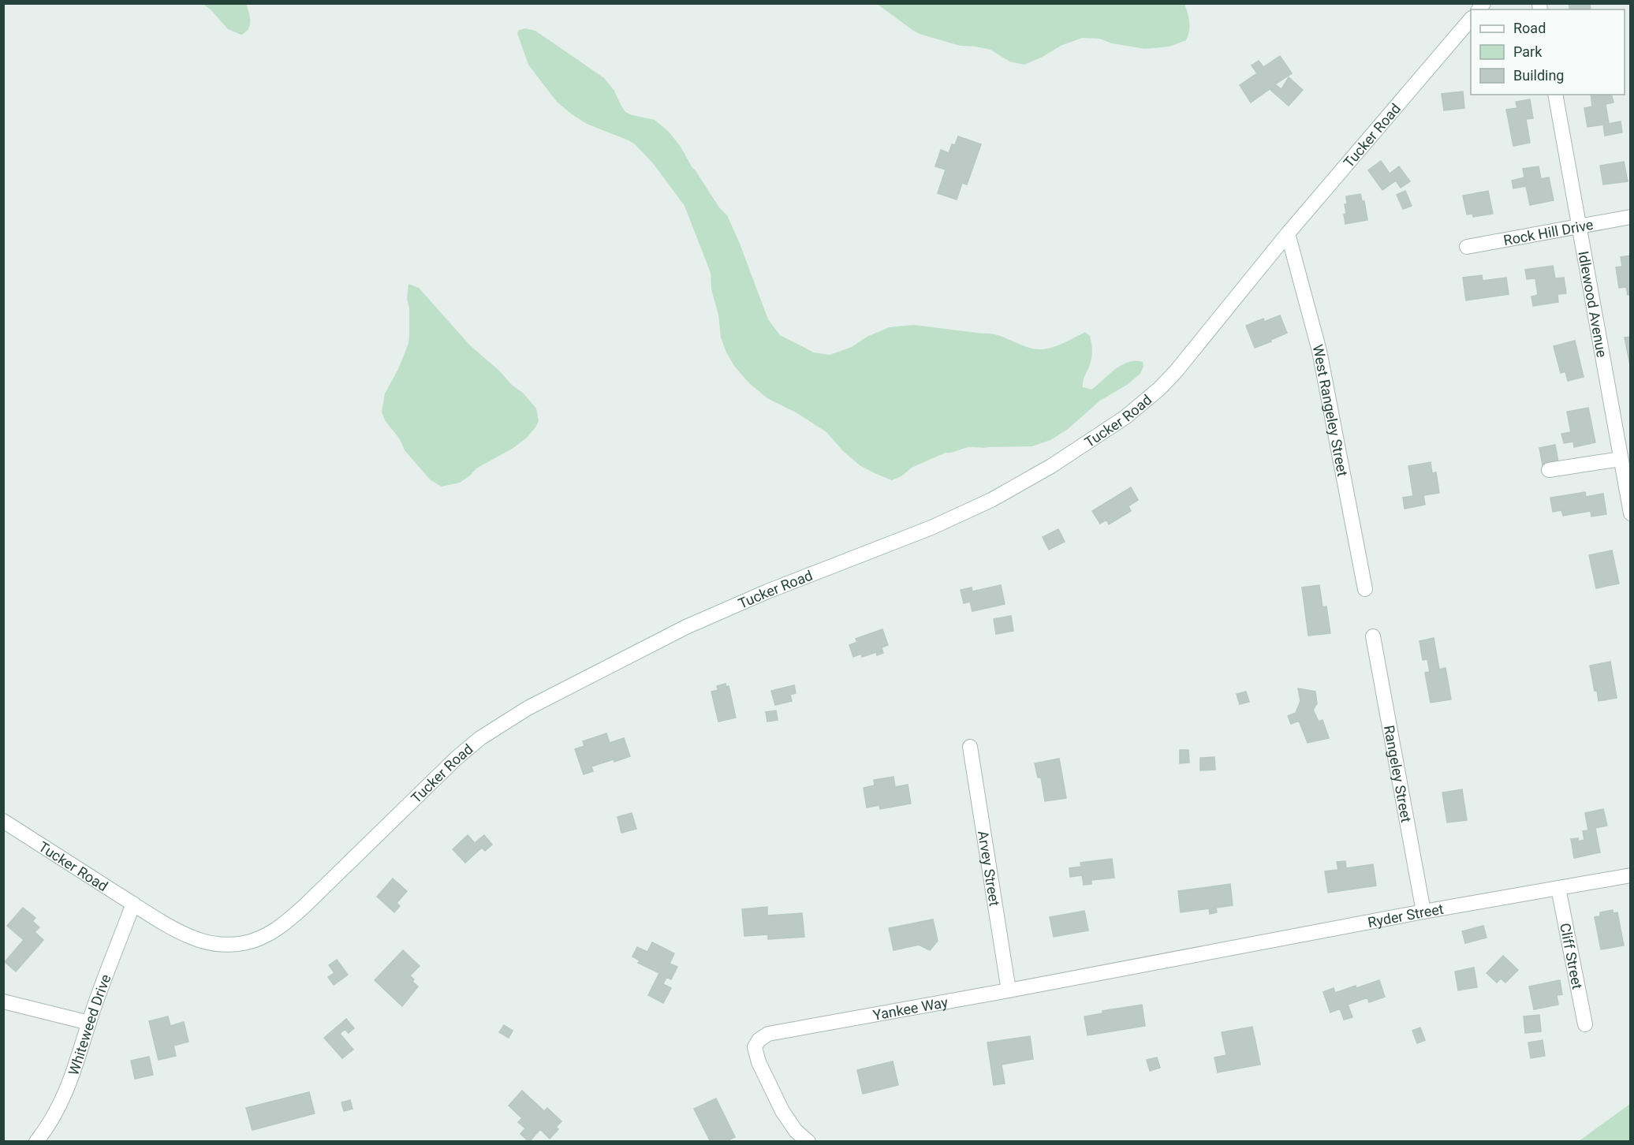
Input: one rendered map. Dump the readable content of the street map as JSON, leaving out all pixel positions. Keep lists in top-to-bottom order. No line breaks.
{"streets":{"street":["Tucker Road","Rock Hill Drive","Idlewood Avenue","West Rangeley Street","Rangeley Street","Arvey Street","Ryder Street","Cliff Street","Yankee Way","Whiteweed Drive"]},"crossings":[["Tucker Road","West Rangeley Street"],["Tucker Road","Whiteweed Drive"],["Rock Hill Drive","Idlewood Avenue"],["Rangeley Street","Ryder Street"],["Arvey Street","Yankee Way"],["Ryder Street","Cliff Street"],["Ryder Street","Yankee Way"]],"legend":["Road","Park","Building"]}
